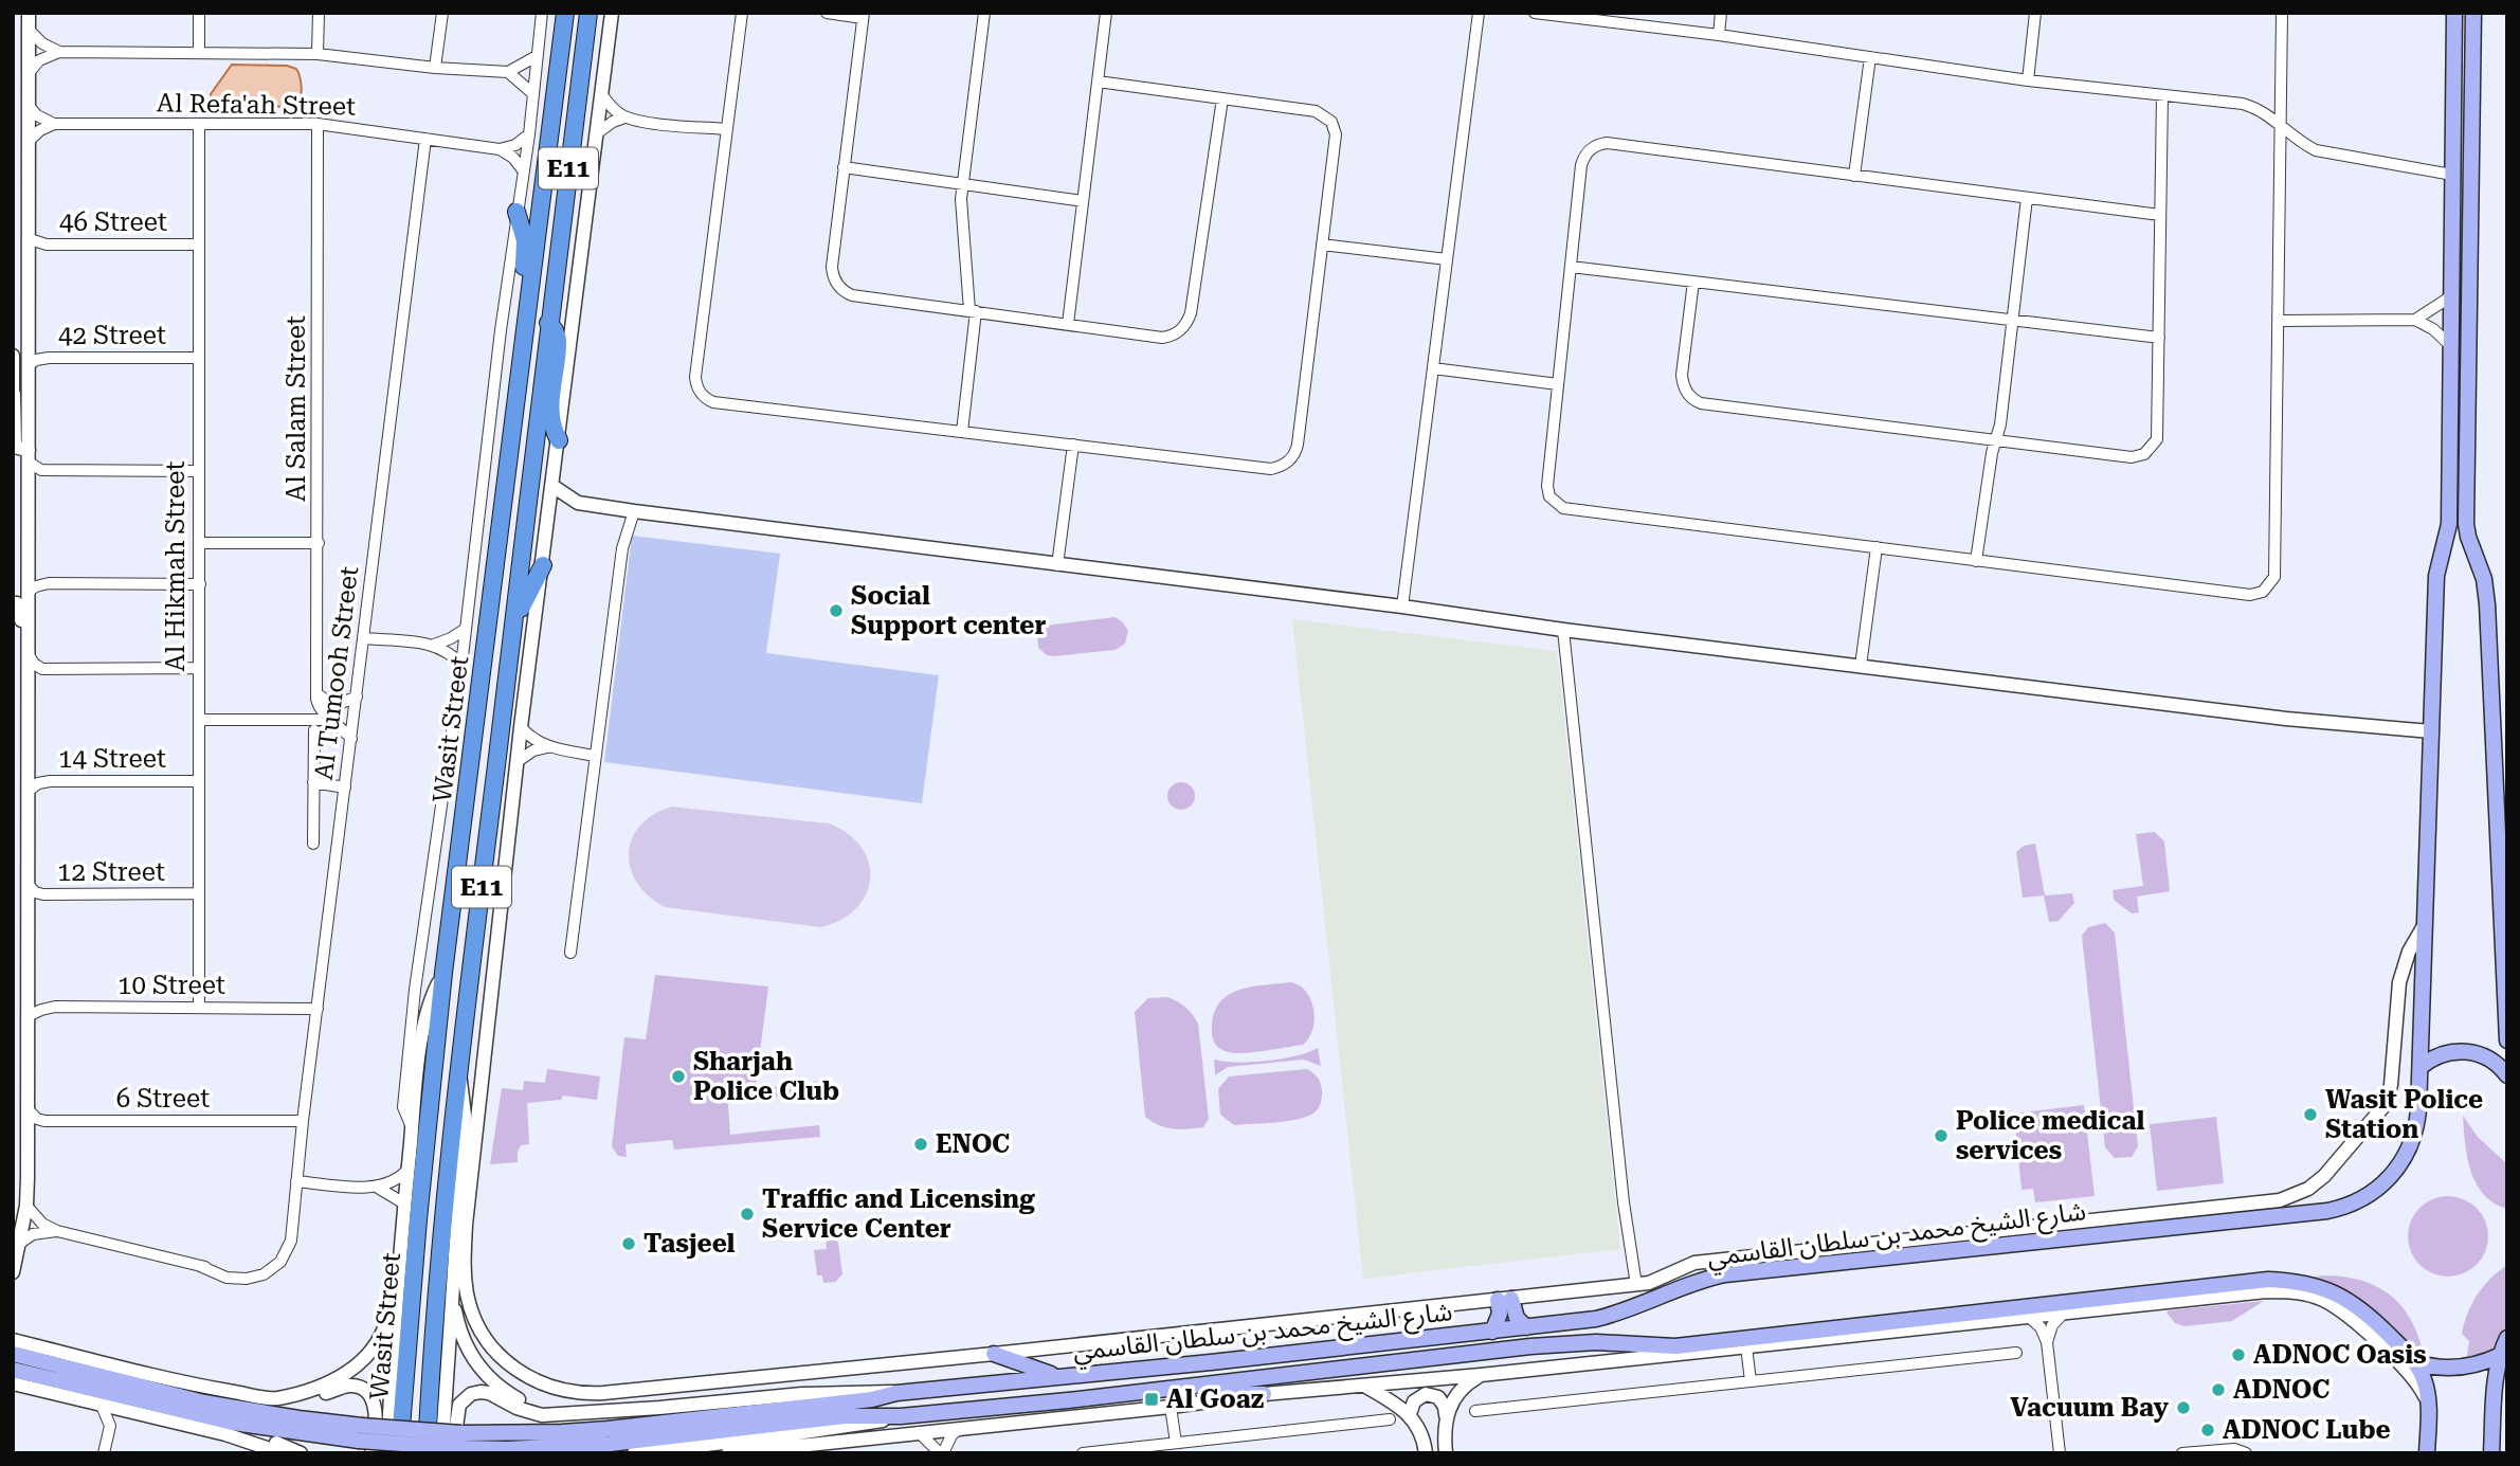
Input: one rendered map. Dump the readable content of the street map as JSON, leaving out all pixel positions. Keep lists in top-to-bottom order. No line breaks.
{"streets":{"highway":["E11","Wasit Street"],"main road":["شارع الشيخ محمد بن سلطان القاسمي"],"street":["Al Refa'ah Street","46 Street","42 Street","Al Salam Street","Al Hikmah Street","Al Tumooh Street","14 Street","12 Street","10 Street","6 Street"]},"crossings":[["Al Refa'ah Street","Al Salam Street"],["Al Refa'ah Street","Al Hikmah Street"],["Al Refa'ah Street","Al Tumooh Street"],["46 Street","Al Hikmah Street"],["42 Street","Al Hikmah Street"],["Al Hikmah Street","14 Street"],["Al Hikmah Street","12 Street"],["Al Hikmah Street","10 Street"],["Al Tumooh Street","10 Street"],["Al Tumooh Street","6 Street"]],"places":{"other":["Social Support center","Sharjah Police Club","Wasit Police Station","Police medical services","ENOC","Traffic and Licensing Service Center","Tasjeel","ADNOC Oasis","ADNOC","Vacuum Bay","ADNOC Lube"],"transit":["Al Goaz"]}}
